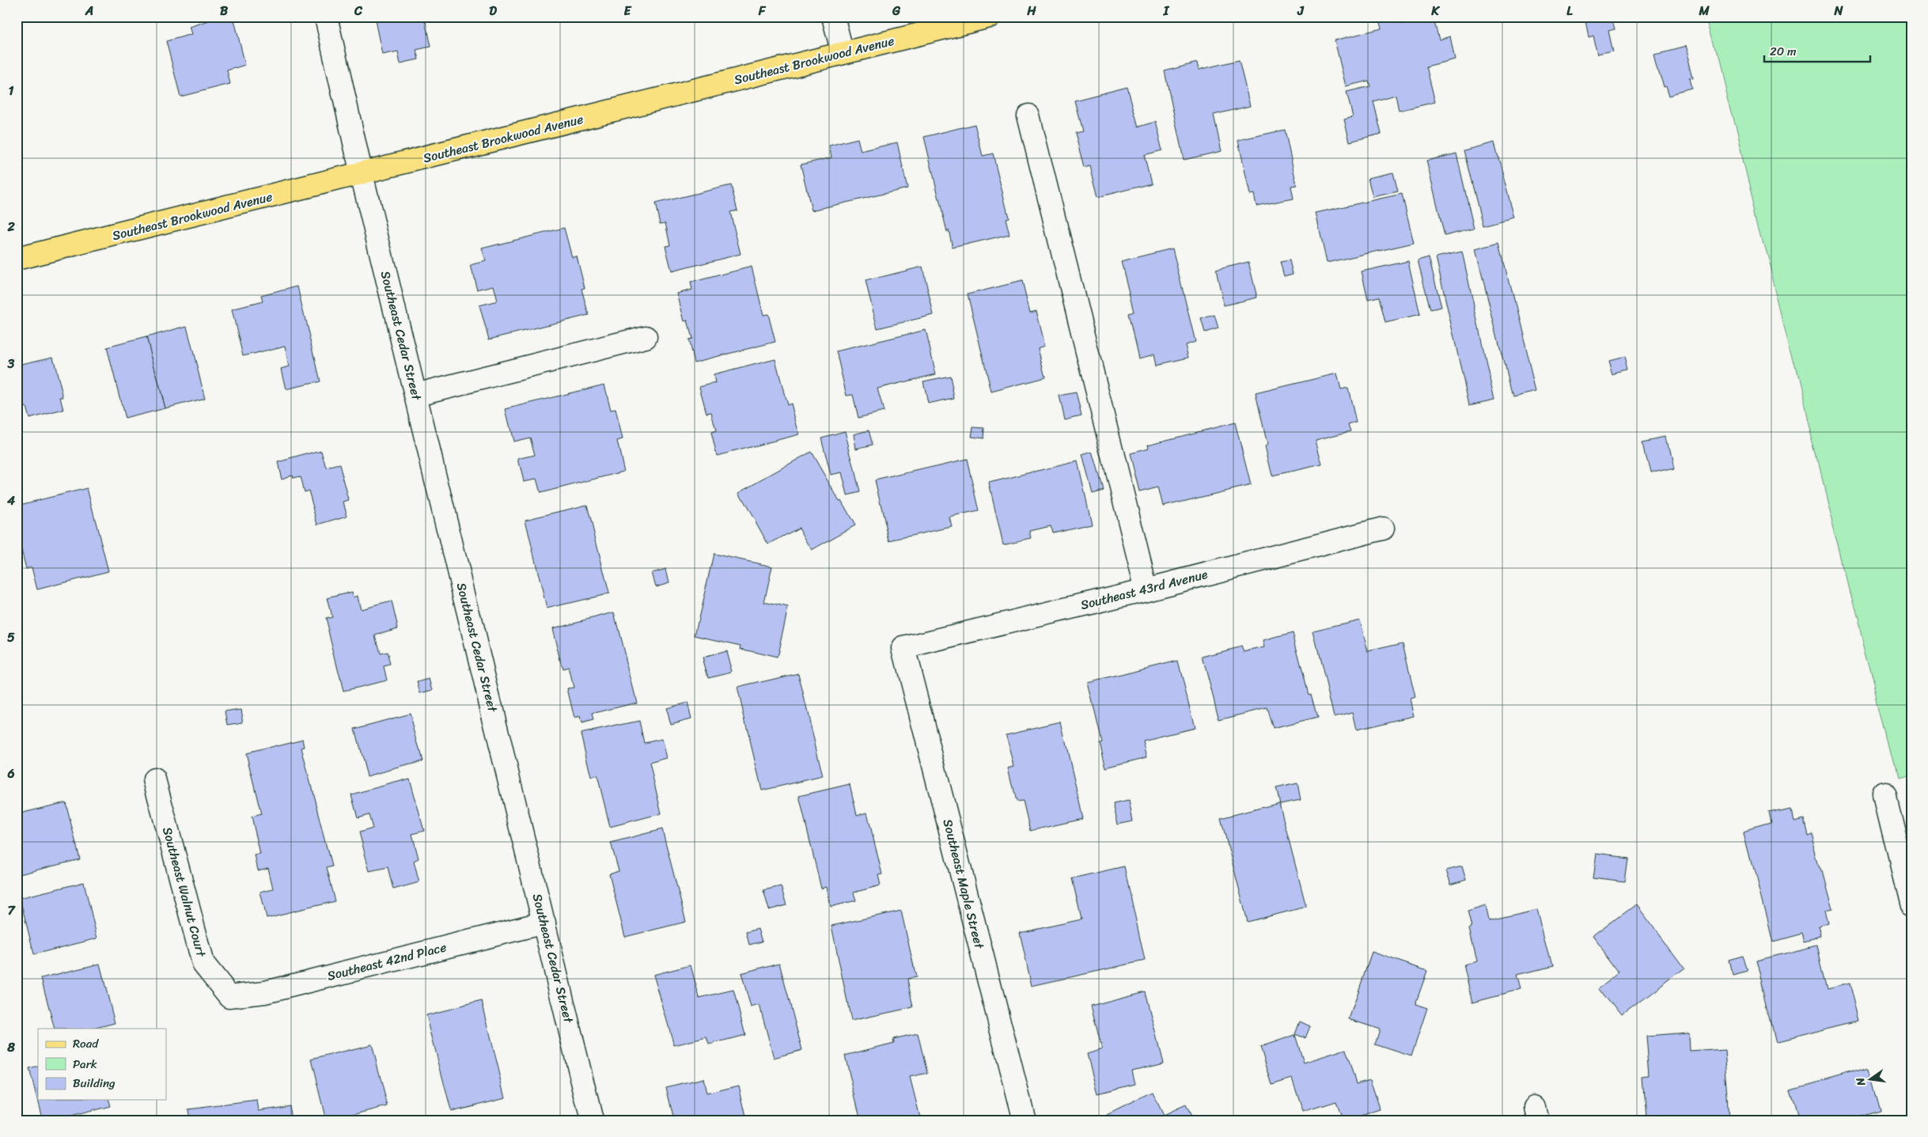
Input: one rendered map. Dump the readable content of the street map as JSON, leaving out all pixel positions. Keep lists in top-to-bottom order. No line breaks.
{"streets":{"main road":["Southeast Brookwood Avenue"],"street":["Southeast Cedar Street","Southeast 43rd Avenue","Southeast Maple Street","Southeast Walnut Court","Southeast 42nd Place"]},"crossings":[["Southeast Brookwood Avenue","Southeast Cedar Street"],["Southeast Cedar Street","Southeast 42nd Place"],["Southeast 43rd Avenue","Southeast Maple Street"],["Southeast Walnut Court","Southeast 42nd Place"]],"legend":["Road","Park","Building"],"scale_bar":"20 m","north":"left","grid":{"columns":["A","B","C","D","E","F","G","H","I","J","K","L","M","N"],"rows":["1","2","3","4","5","6","7","8"]}}
